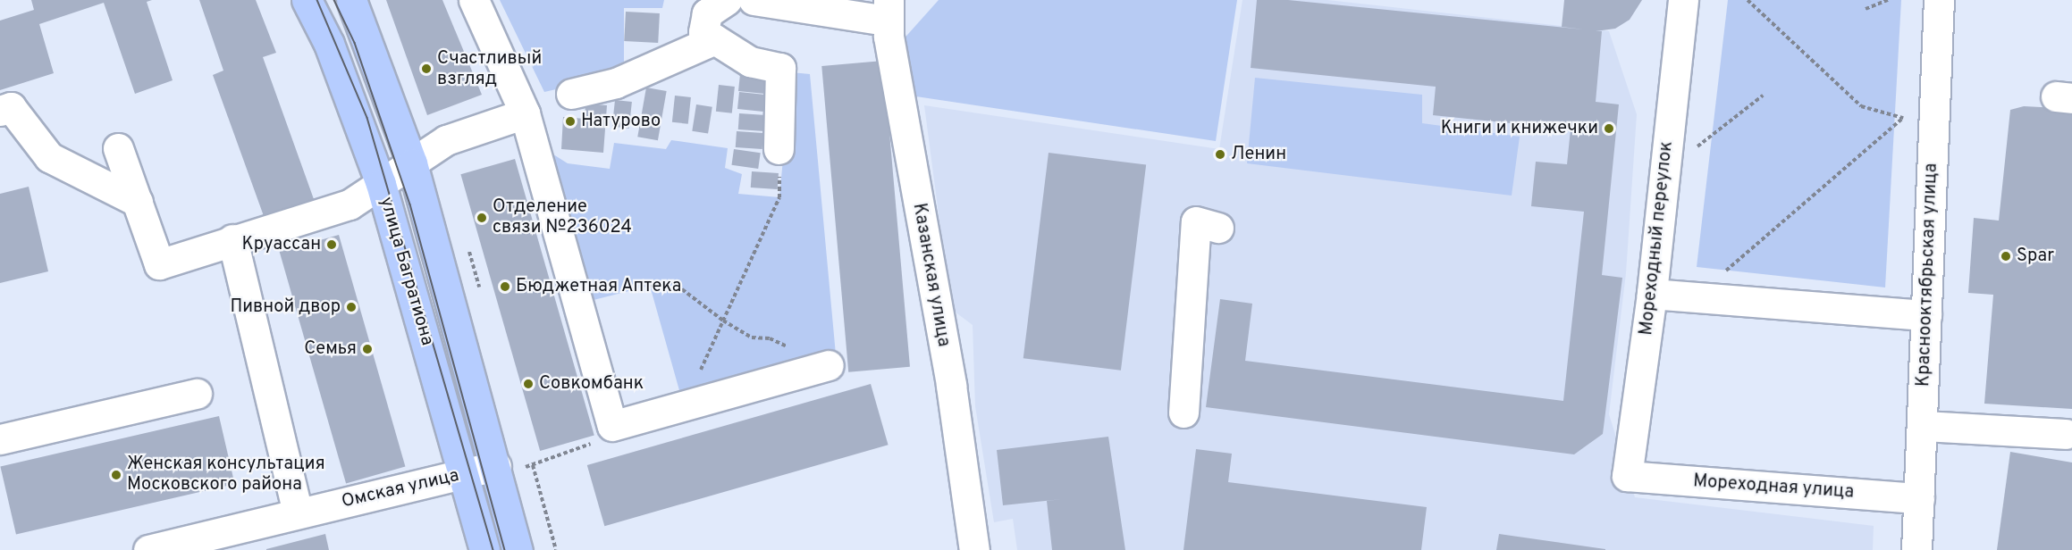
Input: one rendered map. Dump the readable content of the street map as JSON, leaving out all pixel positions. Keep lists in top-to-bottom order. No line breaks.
{"streets":{"main road":["улица Багратиона"],"street":["Мореходный переулок","Казанская улица","Краснооктябрьская улица","Мореходная улица","Омская улица"]},"crossings":[["Мореходный переулок","Мореходная улица"],["улица Багратиона","Омская улица"],["Краснооктябрьская улица","Мореходная улица"]],"places":["Счастливый взгляд","Натурово","Книги и книжечки","Ленин","Отделение связи №236024","Круассан","Spar","Бюджетная Аптека","Пивной двор","Семья","Совкомбанк","Женская консультация Московского района"]}
